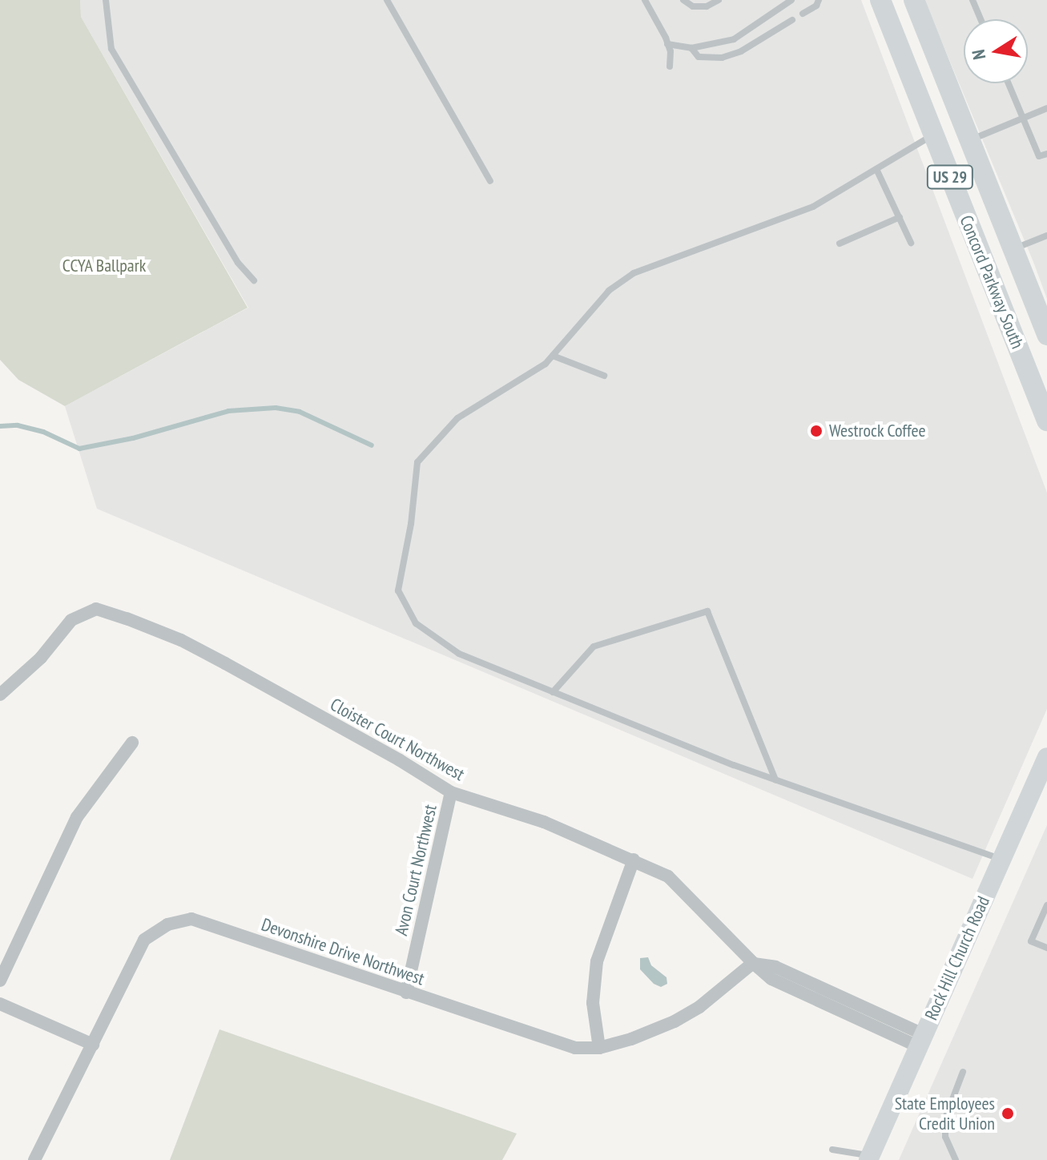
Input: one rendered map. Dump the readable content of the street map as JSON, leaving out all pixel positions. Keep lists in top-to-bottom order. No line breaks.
{"streets":{"main road":["US 29","Concord Parkway South","Rock Hill Church Road"],"street":["Cloister Court Northwest","Avon Court Northwest","Devonshire Drive Northwest"]},"crossings":[["Cloister Court Northwest","Avon Court Northwest"],["Cloister Court Northwest","Devonshire Drive Northwest"],["Cloister Court Northwest","Rock Hill Church Road"],["Avon Court Northwest","Devonshire Drive Northwest"]],"parks":["CCYA Ballpark"],"places":["Westrock Coffee","State Employees Credit Union"],"north":"left"}
